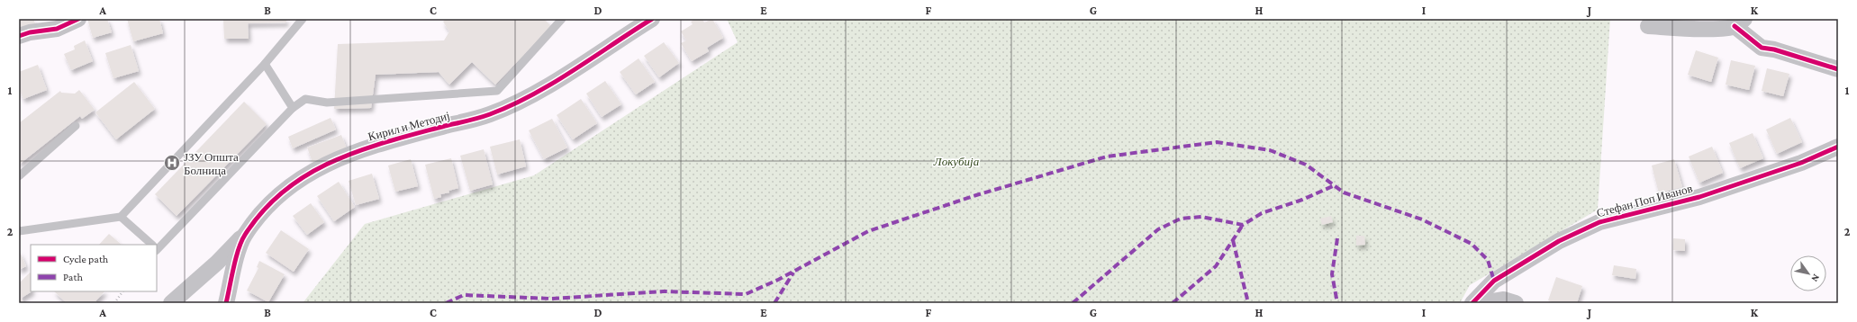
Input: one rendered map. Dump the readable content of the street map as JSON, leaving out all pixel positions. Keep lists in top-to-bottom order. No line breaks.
{"streets":{"street":["Кирил и Методиј","Стефан Поп Иванов"]},"parks":["Локубија"],"places":{"hospital":["ЈЗУ Општа Болница"]},"legend":["Cycle path","Path"],"north":"bottom right","grid":{"columns":["A","B","C","D","E","F","G","H","I","J","K"],"rows":["1","2"]}}
